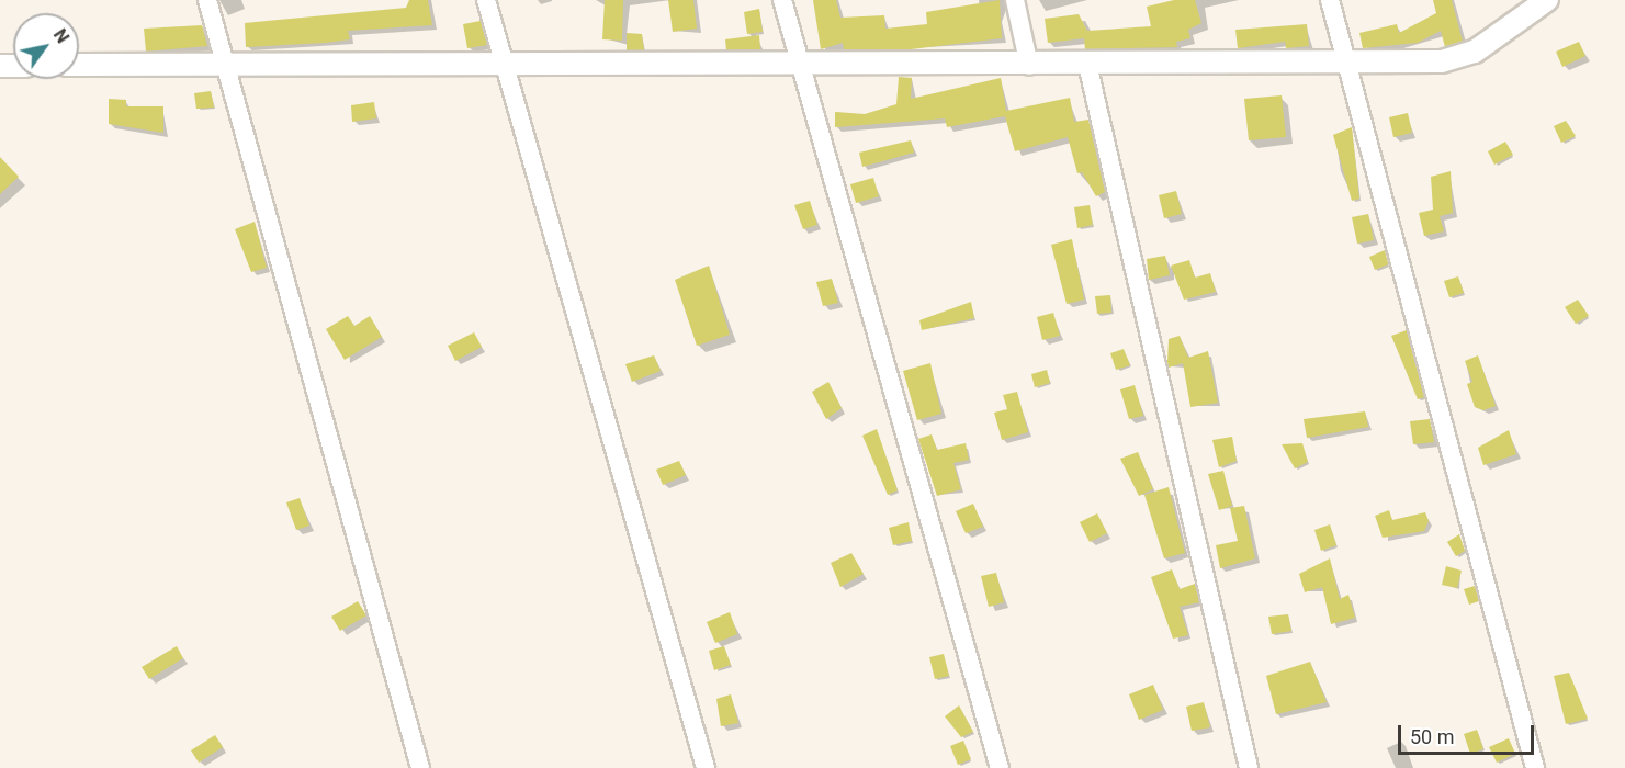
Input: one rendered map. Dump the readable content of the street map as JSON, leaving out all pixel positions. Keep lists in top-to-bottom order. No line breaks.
{"scale_bar":"50 m","north":"top right"}
